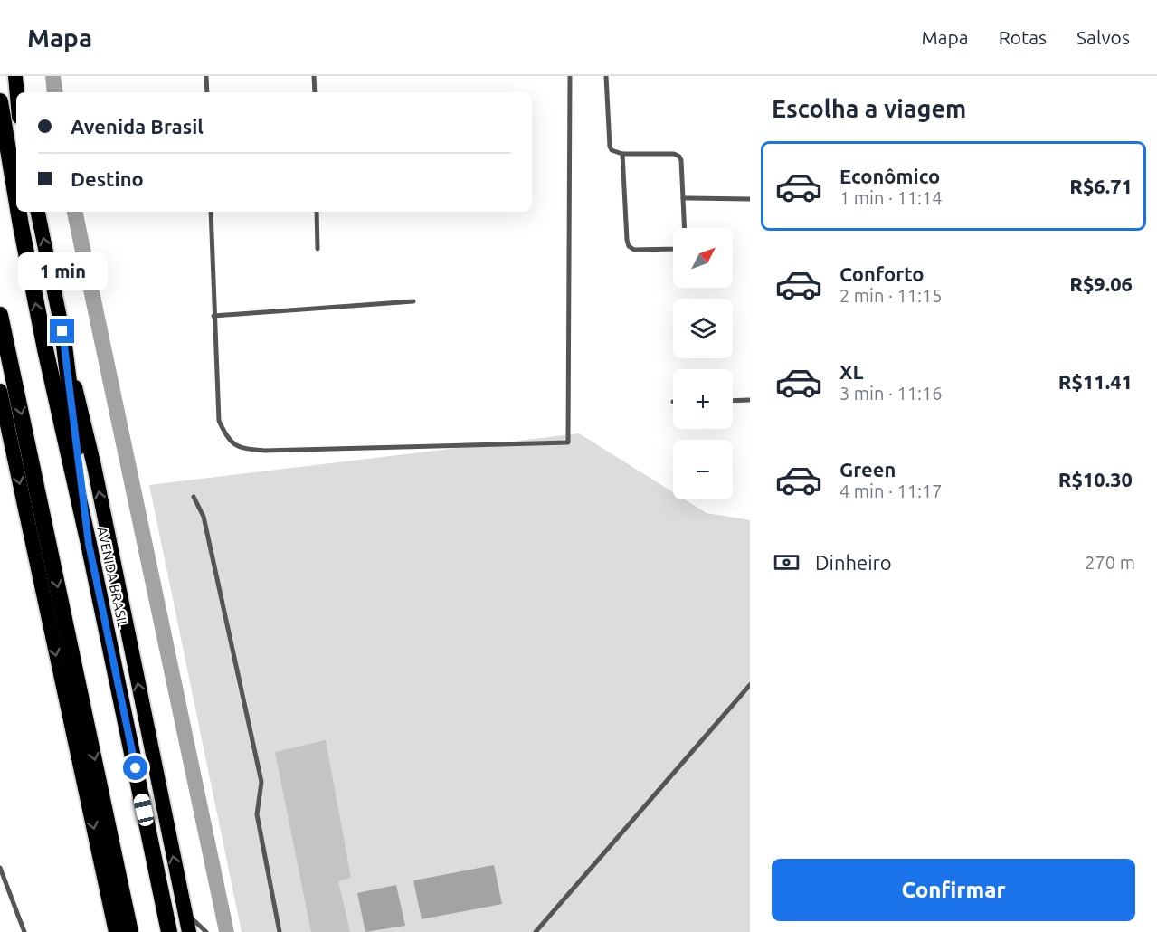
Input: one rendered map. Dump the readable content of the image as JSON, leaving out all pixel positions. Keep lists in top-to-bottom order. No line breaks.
{"streets":{"highway":["AVENIDA BRASIL"]},"north":"top right","page":{"header":"Mapa","nav":["Mapa","Rotas","Salvos"],"heading":"Escolha a viagem","banner":["Avenida Brasil","Destino"],"list":[{"name":"Econômico","note":"1 min · 11:14","value":"R$6.71"},{"name":"Conforto","note":"2 min · 11:15","value":"R$9.06"},{"name":"XL","note":"3 min · 11:16","value":"R$11.41"},{"name":"Green","note":"4 min · 11:17","value":"R$10.30"}],"map_buttons":["+","−"],"bubble":"1 min","pay":["Dinheiro","270 m"],"buttons":"Confirmar"}}
